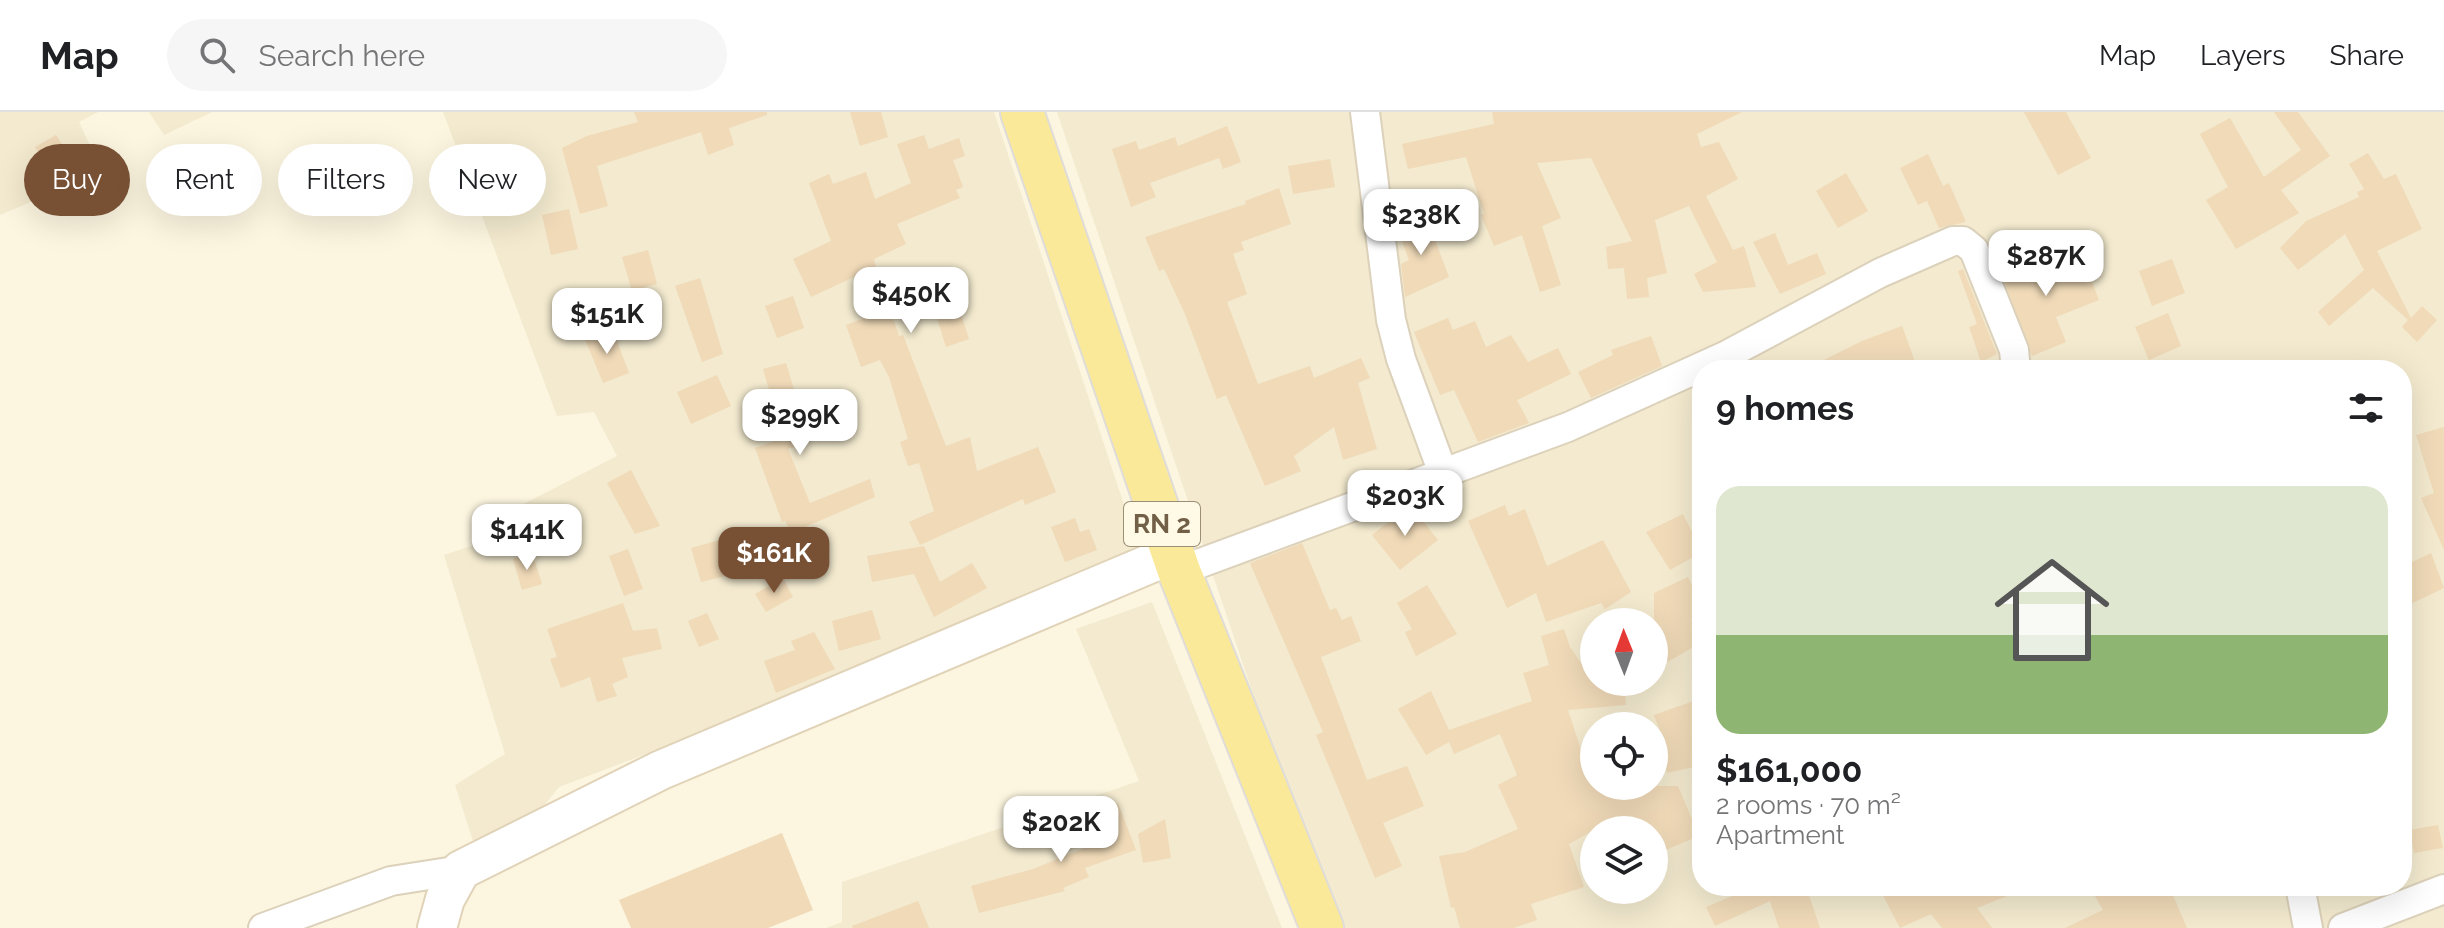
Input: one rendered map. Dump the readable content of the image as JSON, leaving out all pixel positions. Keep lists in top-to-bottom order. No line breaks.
{"streets":{"main road":["RN 2"]},"north":"top","page":{"header":"Map","search":"Search here","nav":["Map","Layers","Share"],"chip":["Buy","Rent","Filters","New"],"price":["$238K","$287K","$450K","$151K","$299K","$203K","$141K","$161K","$202K"],"heading":"9 homes","list":[{"name":"$161,000","note":"2 rooms · 70 m² · Apartment"}]}}
